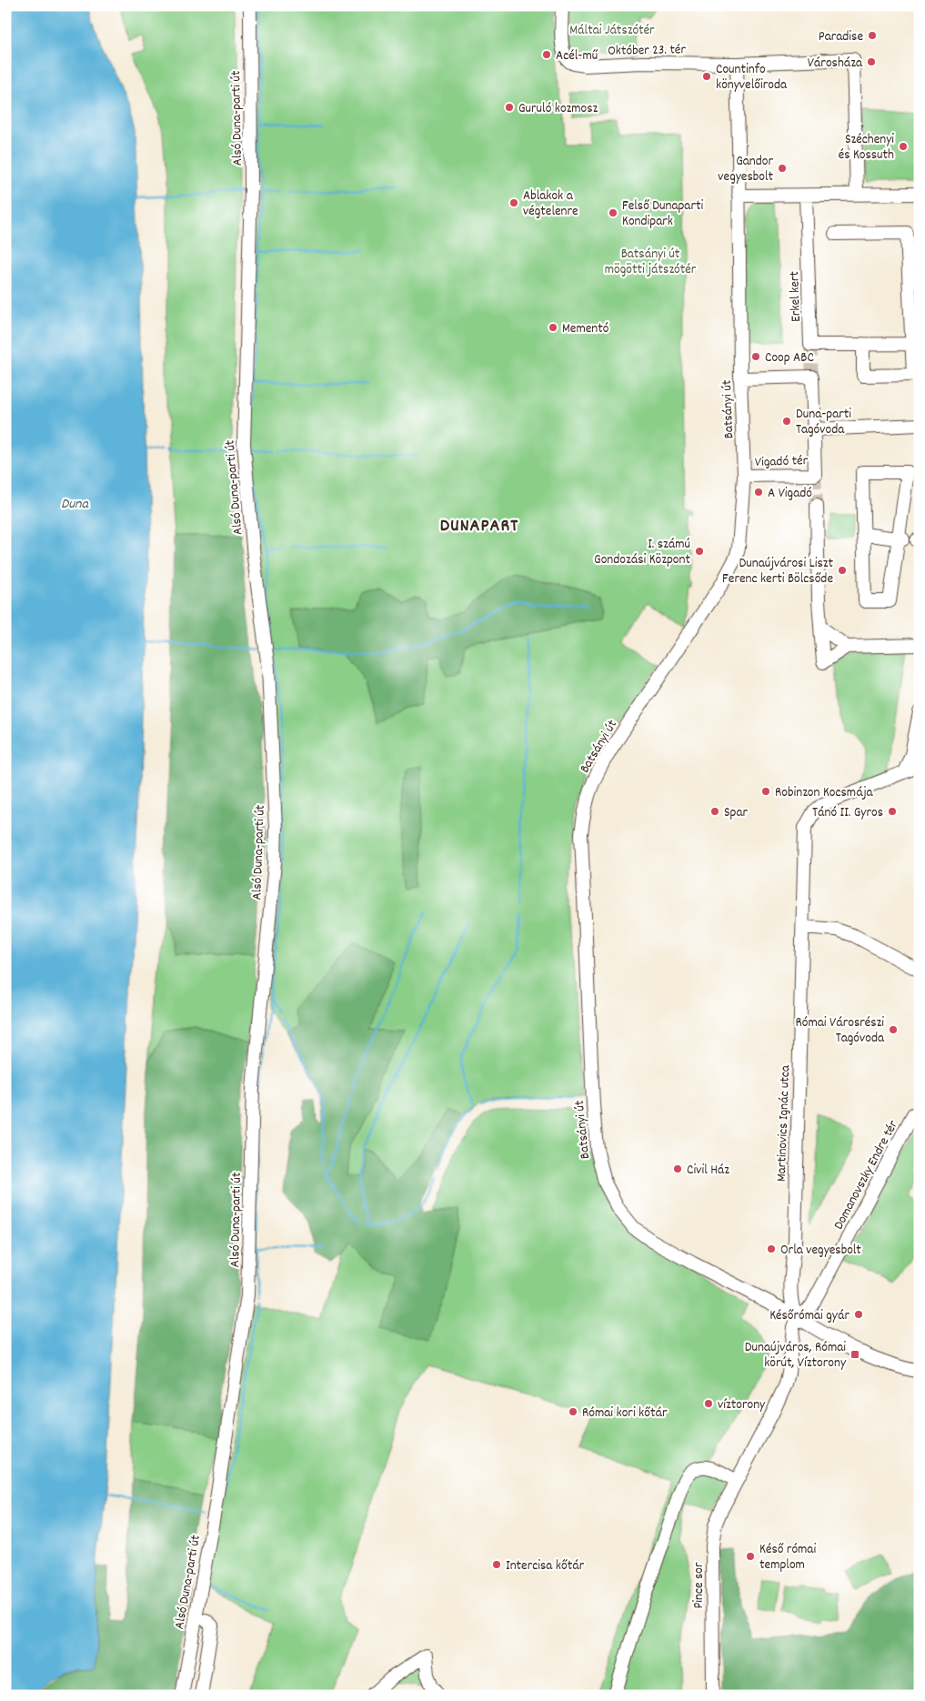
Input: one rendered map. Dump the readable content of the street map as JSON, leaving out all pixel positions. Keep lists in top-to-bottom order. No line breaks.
{"streets":{"street":["Október 23. tér","Alsó Duna-parti út","Erkel kert","Batsányi út","Vigadó tér","Martinovics Ignác utca","Domanovszky Endre tér","Pince sor"]},"crossings":[["Batsányi út","Vigadó tér"],["Batsányi út","Martinovics Ignác utca"],["Batsányi út","Domanovszky Endre tér"],["Martinovics Ignác utca","Domanovszky Endre tér"]],"districts":["DUNAPART"],"water":["Duna"],"parks":["Máltai Játszótér","Batsányi út mögötti játszótér"],"places":{"other":["Paradise","Acél-mű","Városháza","Countinfo könyvelőiroda","Guruló kozmosz","Széchenyi és Kossuth","Gandor vegyesbolt","Ablakok a végtelenre","Felső Dunaparti Kondipark","Mementó","Coop ABC","Duna-parti Tagóvoda","A Vigadó","I. számú Gondozási Központ","Dunaújvárosi Liszt Ferenc kerti Bölcsőde","Robinzon Kocsmája","Spar","Tánó II. Gyros","Római Városrészi Tagóvoda","Civil Ház","Orla vegyesbolt","Későrómai gyár","víztorony","Római kori kőtár","Késő római templom","Intercisa kőtár"],"transit":["Dunaújváros, Római körút, Víztorony"]}}
